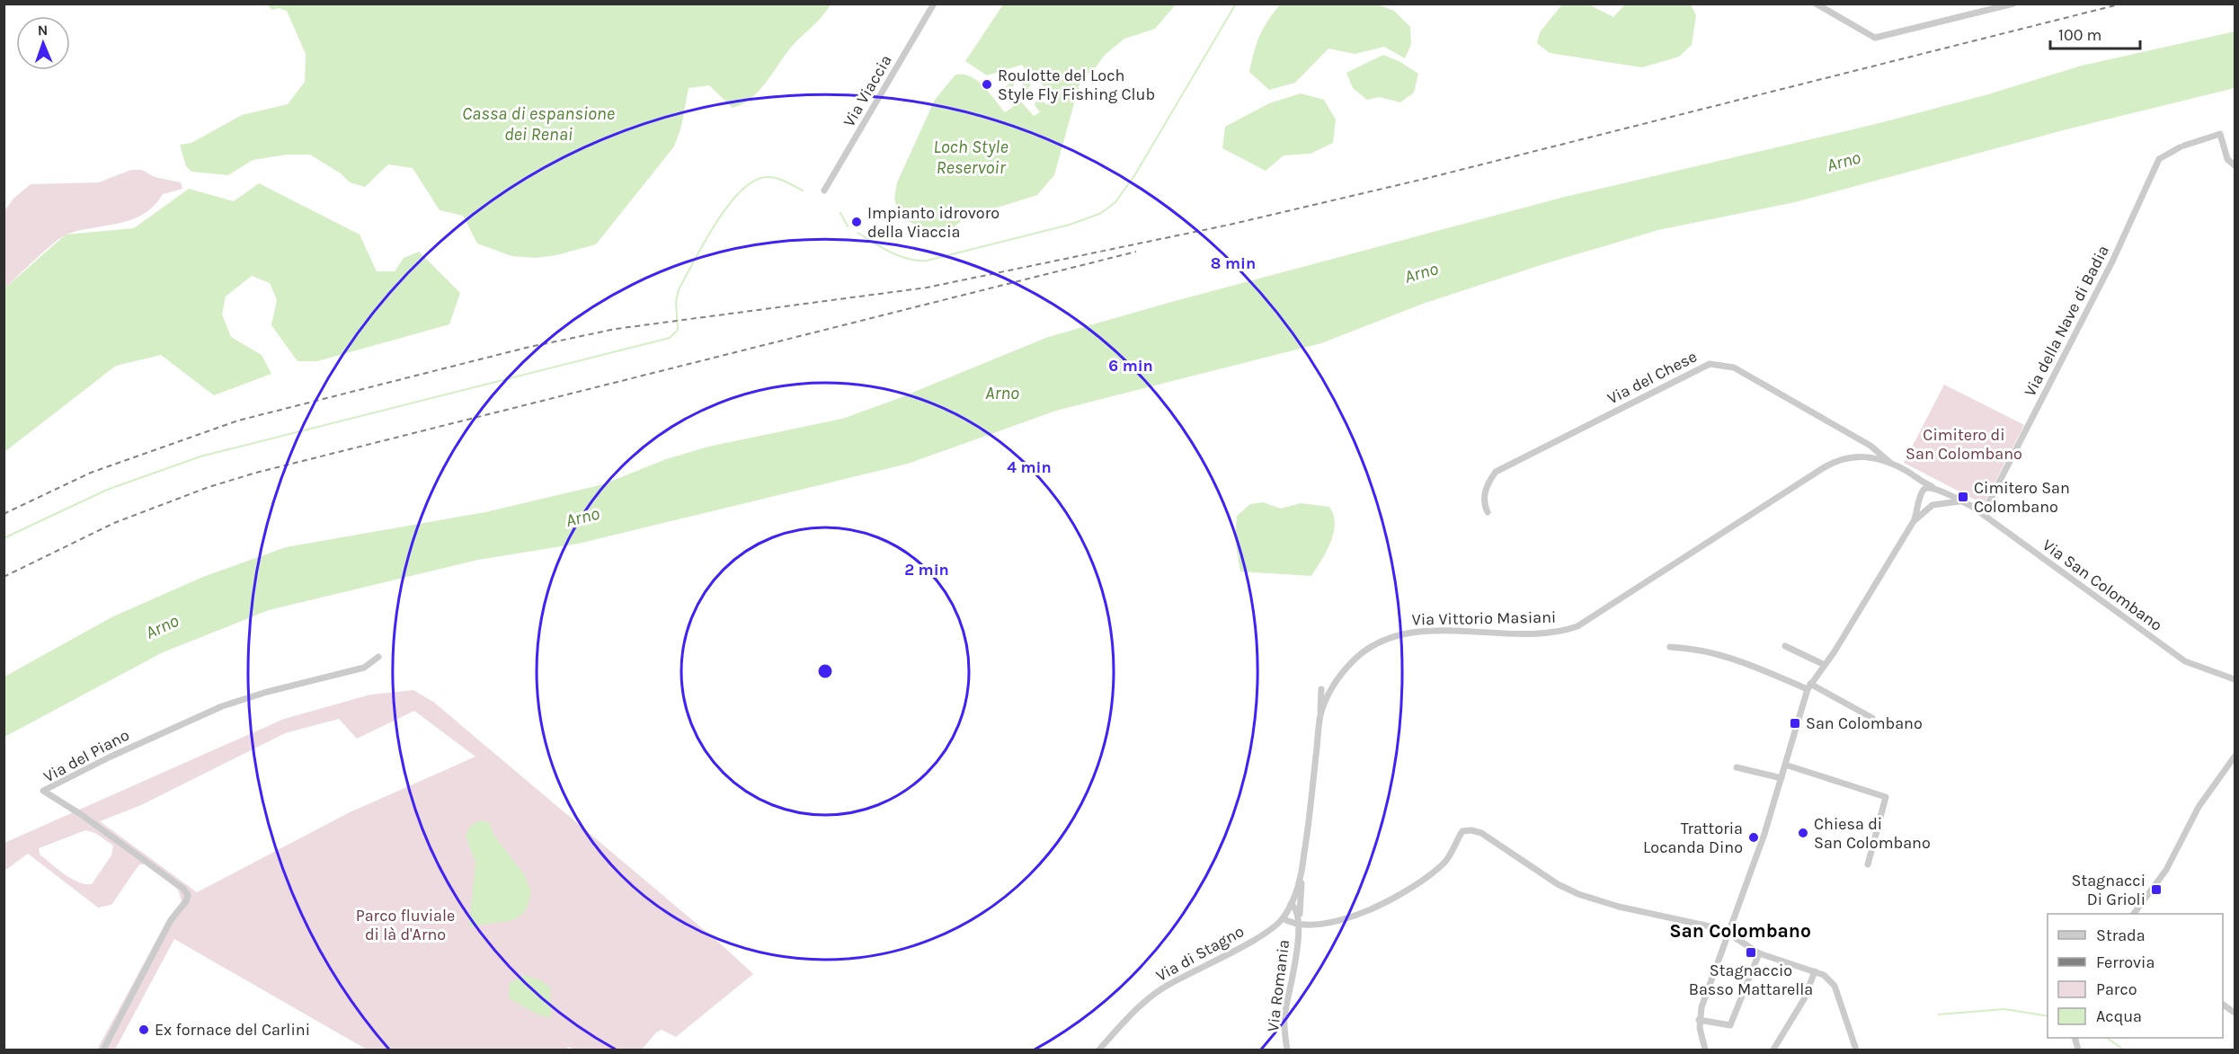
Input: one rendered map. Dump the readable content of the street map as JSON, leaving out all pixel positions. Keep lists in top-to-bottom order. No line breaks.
{"streets":{"street":["Via Viaccia","Via della Nave di Badia","Via del Chese","Via San Colombano","Via Vittorio Masiani","Via del Piano","Via di Stagno","Via Romania"]},"crossings":[["Via della Nave di Badia","Via San Colombano"],["Via del Chese","Via San Colombano"],["Via del Chese","Via Vittorio Masiani"],["Via Vittorio Masiani","Via di Stagno"]],"districts":["San Colombano"],"water":["Cassa di espansione dei Renai","Loch Style Reservoir","Arno"],"parks":["Cimitero di San Colombano","Parco fluviale di là d'Arno"],"places":{"other":["Roulotte del Loch Style Fly Fishing Club","Impianto idrovoro della Viaccia","Chiesa di San Colombano","Trattoria Locanda Dino","Ex fornace del Carlini"],"transit":["Cimitero San Colombano","San Colombano","Stagnacci Di Grioli","Stagnaccio Basso Mattarella"]},"legend":["Strada","Ferrovia","Parco","Acqua"],"scale_bar":"100 m","north":"top","rings":["8 min","6 min","4 min","2 min"]}
